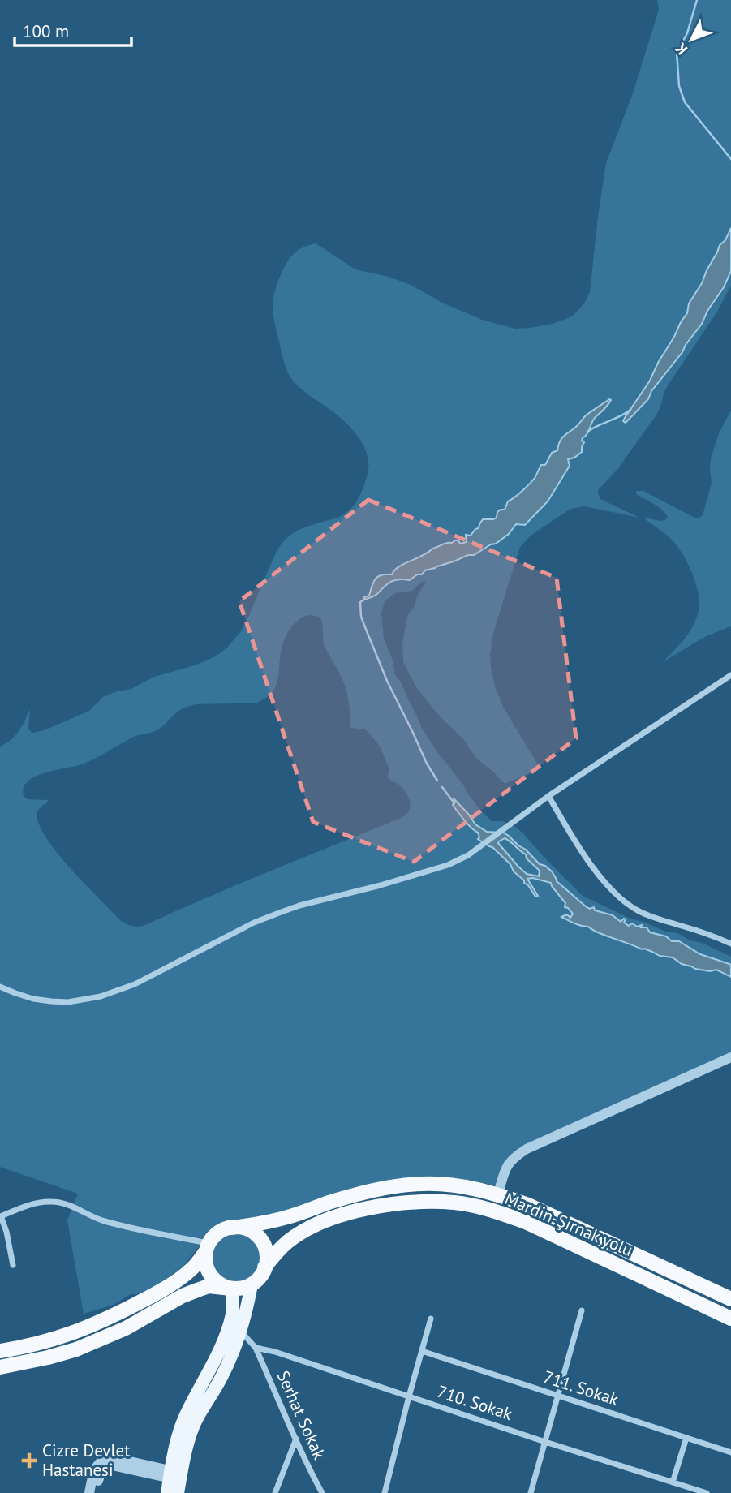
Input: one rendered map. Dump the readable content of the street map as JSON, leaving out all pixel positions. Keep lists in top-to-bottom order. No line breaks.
{"streets":{"highway":["Mardin-Şırnak yolu"],"street":["711. Sokak","710. Sokak","Serhat Sokak"]},"crossings":[["710. Sokak","Serhat Sokak"]],"places":{"health":["Cizre Devlet Hastanesi"]},"scale_bar":"100 m","north":"bottom left"}
